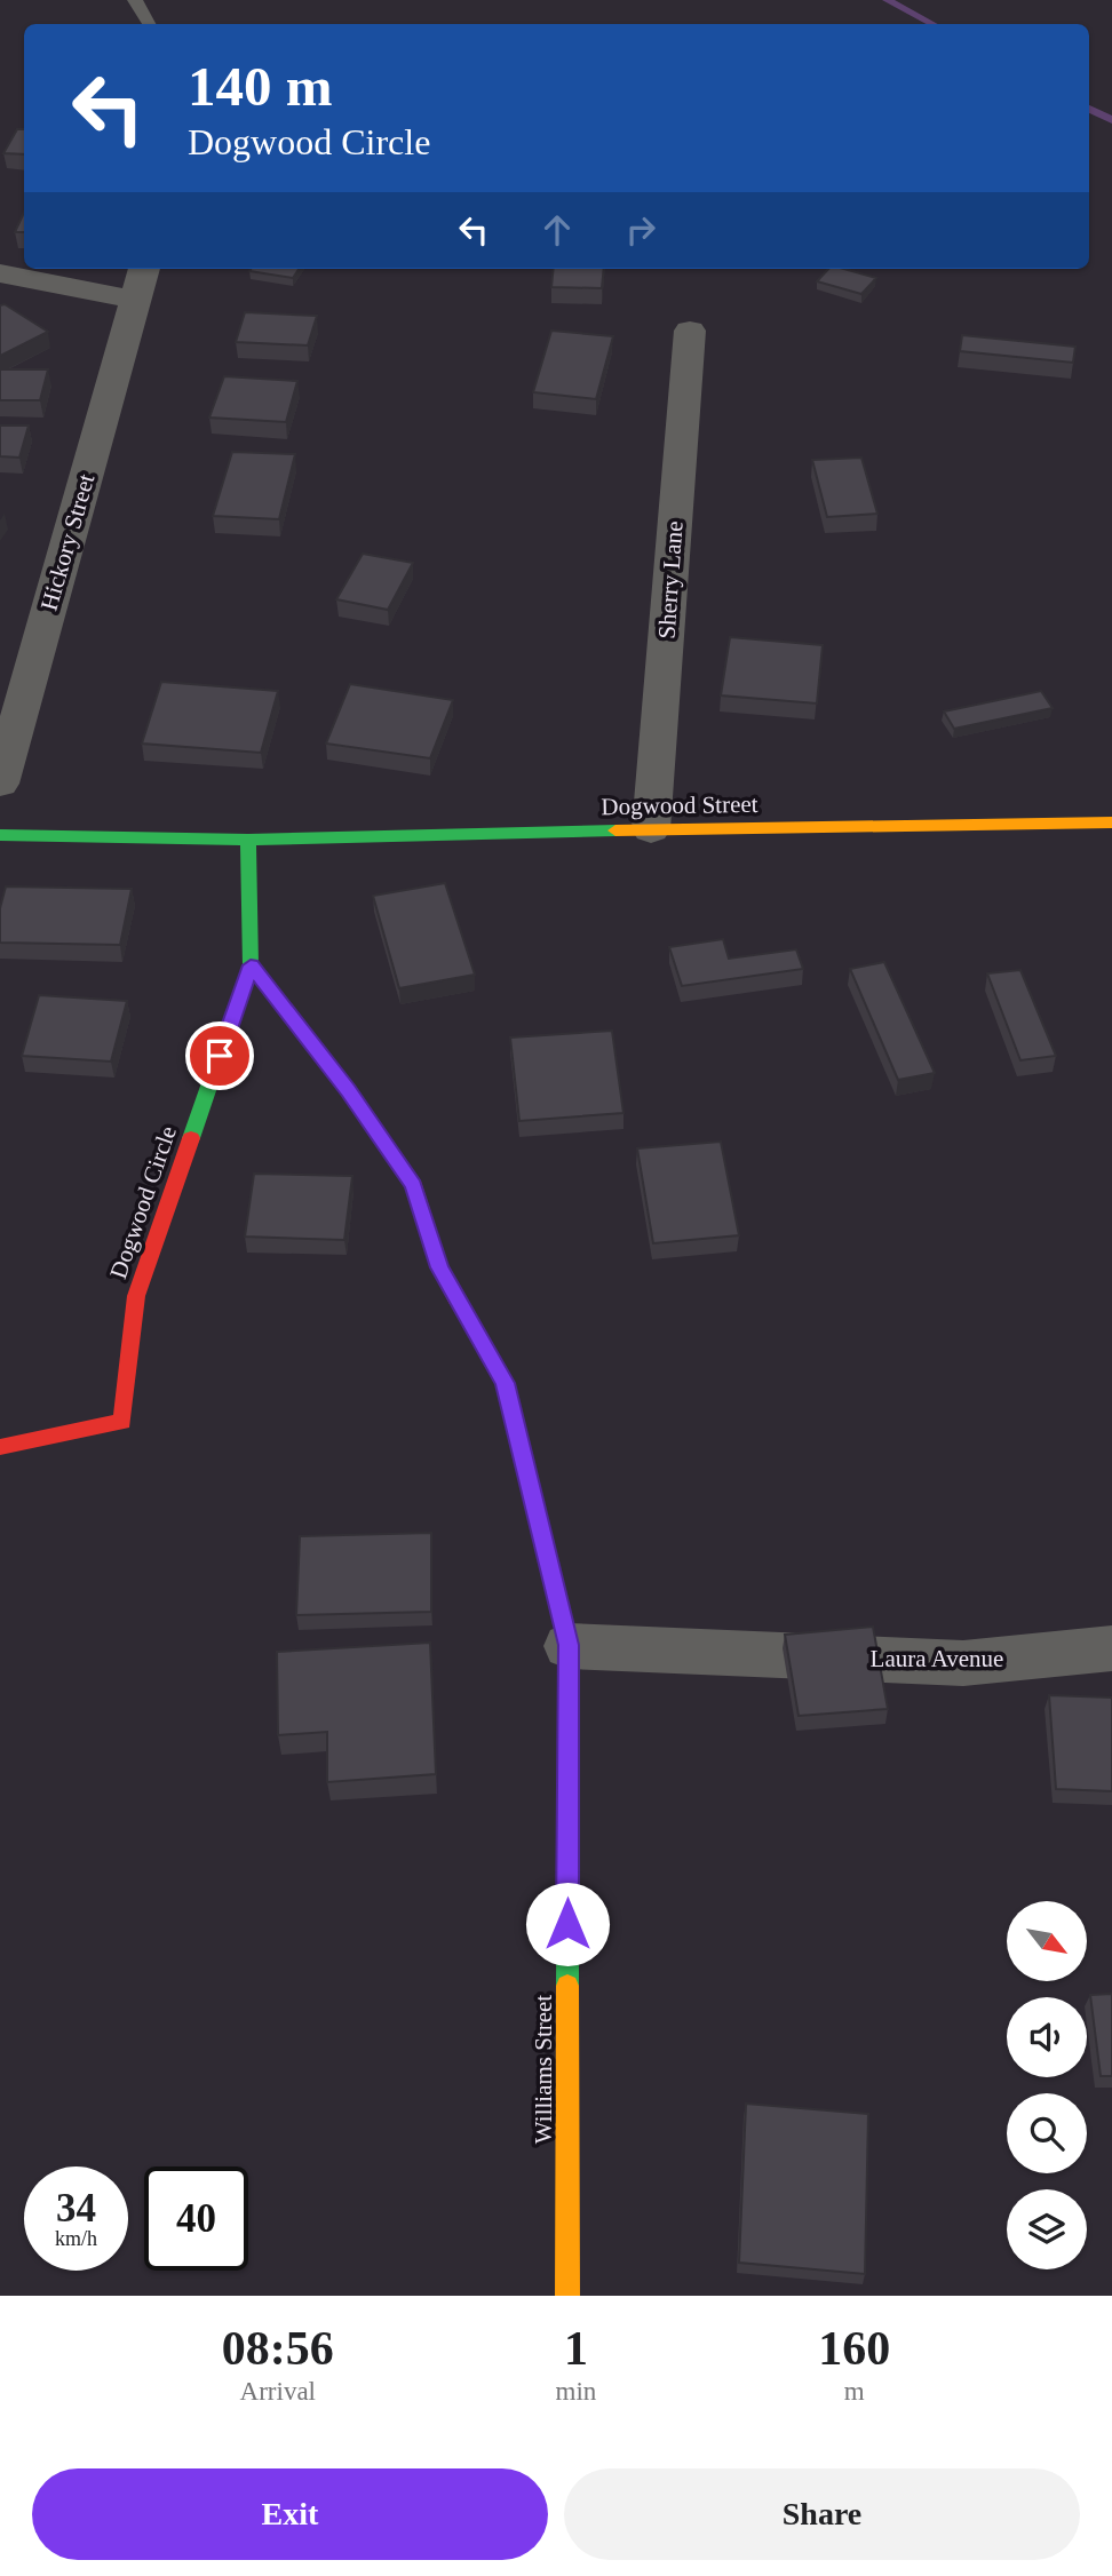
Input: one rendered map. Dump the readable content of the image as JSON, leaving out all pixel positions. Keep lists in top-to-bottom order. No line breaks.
{"streets":{"street":["Hickory Street","Sherry Lane","Dogwood Street","Dogwood Circle","Laura Avenue","Williams Street"]},"crossings":[["Sherry Lane","Dogwood Street"],["Dogwood Street","Dogwood Circle"],["Dogwood Circle","Williams Street"],["Laura Avenue","Williams Street"]],"north":"bottom right","page":{"turn":["140 m","Dogwood Circle"],"speed":"34 km/h","limit":"40","eta":["08:56","Arrival","1","min","160","m"],"buttons":["Exit","Share"]}}
